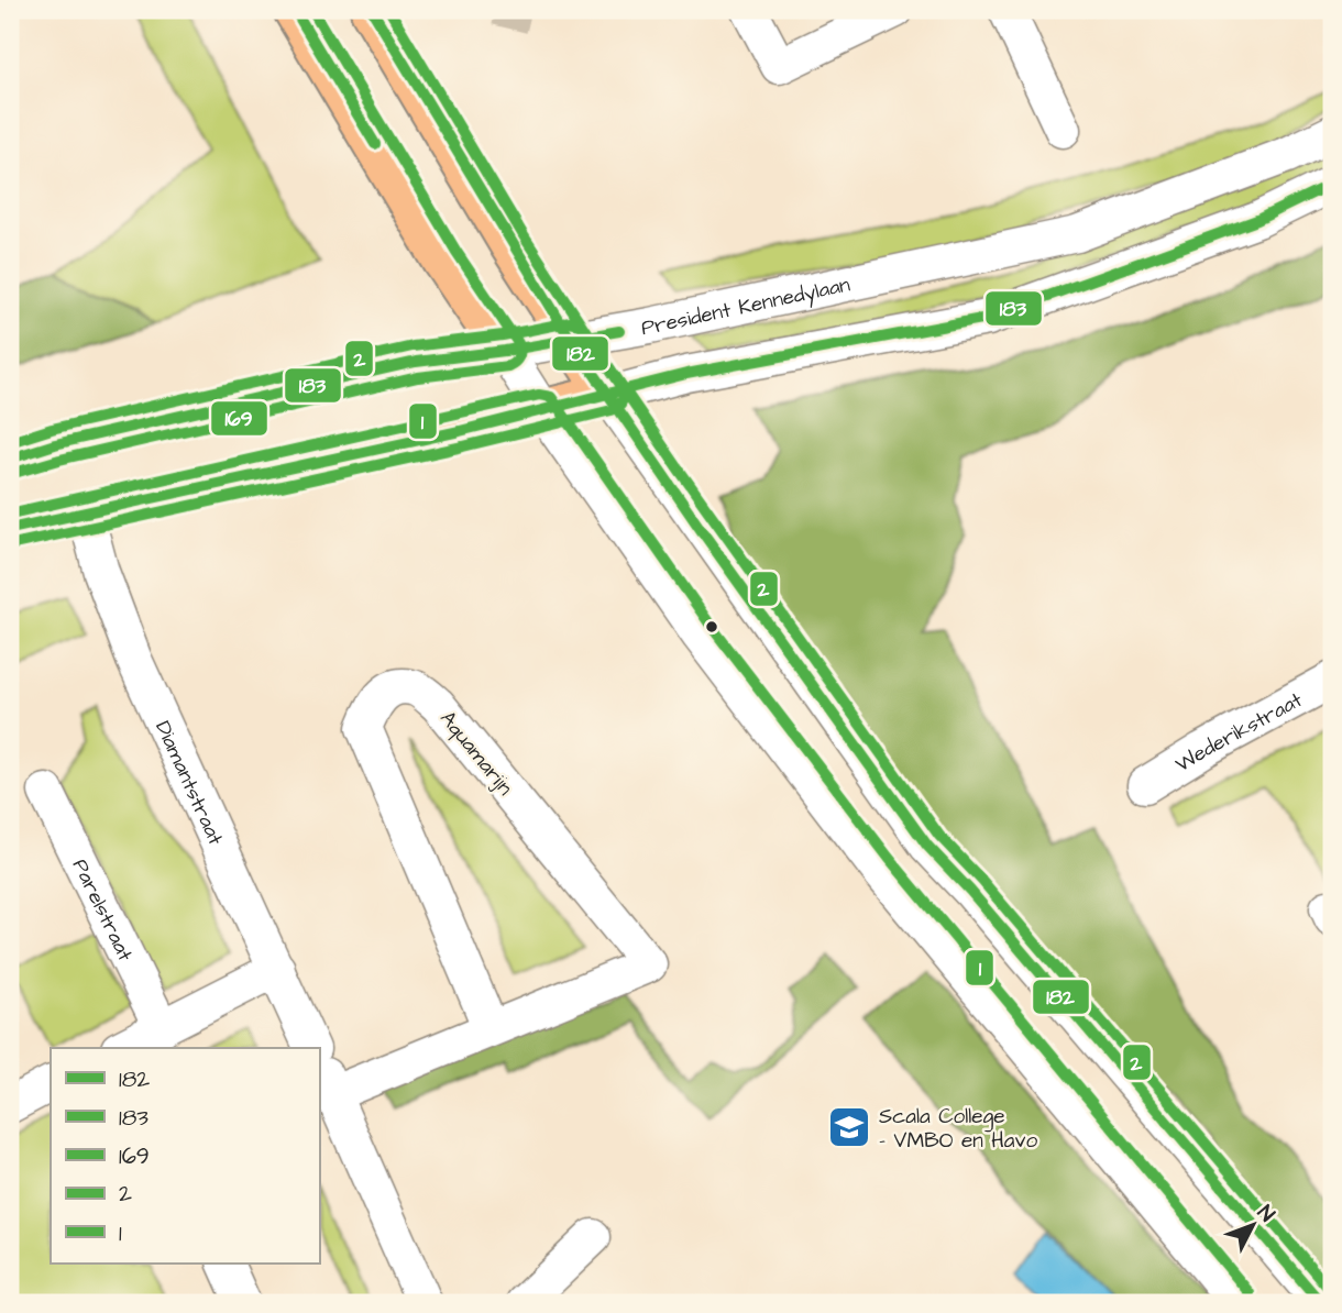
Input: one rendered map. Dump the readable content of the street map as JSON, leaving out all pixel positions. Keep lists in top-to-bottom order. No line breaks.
{"streets":{"main road":["President Kennedylaan"],"street":["Wederikstraat","Aquamarijn","Diamantstraat","Parelstraat"]},"places":{"school or university":["Scala College - VMBO en Havo"]},"lines":["transit line 182","transit line 169","transit line 183","transit line 2","transit line 1"],"legend":["182","183","169","2","1"],"north":"top right"}
